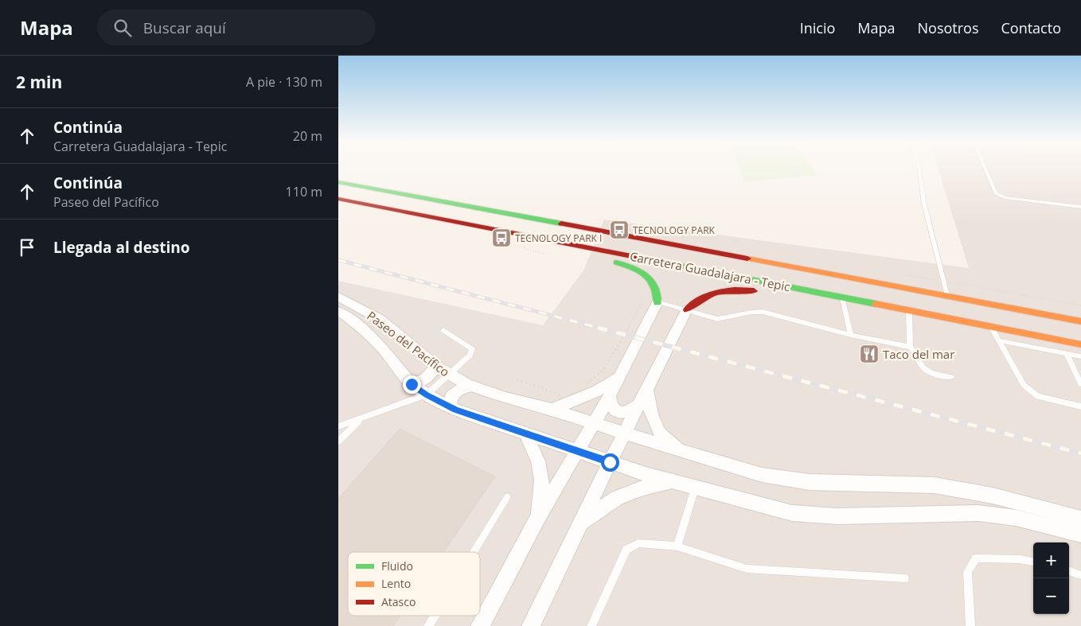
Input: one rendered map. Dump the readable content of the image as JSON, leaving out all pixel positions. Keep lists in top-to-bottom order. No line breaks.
{"streets":{"highway":["Carretera Guadalajara - Tepic"],"street":["Paseo del Pacífico"]},"places":{"bus stop":["TECNOLOGY PARK","TECNOLOGY PARK I"],"restaurant":["Taco del mar"]},"legend":["Fluido","Lento","Atasco"],"page":{"header":"Mapa","search":"Buscar aquí","nav":["Inicio","Mapa","Nosotros","Contacto"],"heading":["2 min","A pie · 130 m"],"list":[["Continúa","Carretera Guadalajara - Tepic","20 m"],["Continúa","Paseo del Pacífico","110 m"],"Llegada al destino"],"map_buttons":["+","−"]}}
